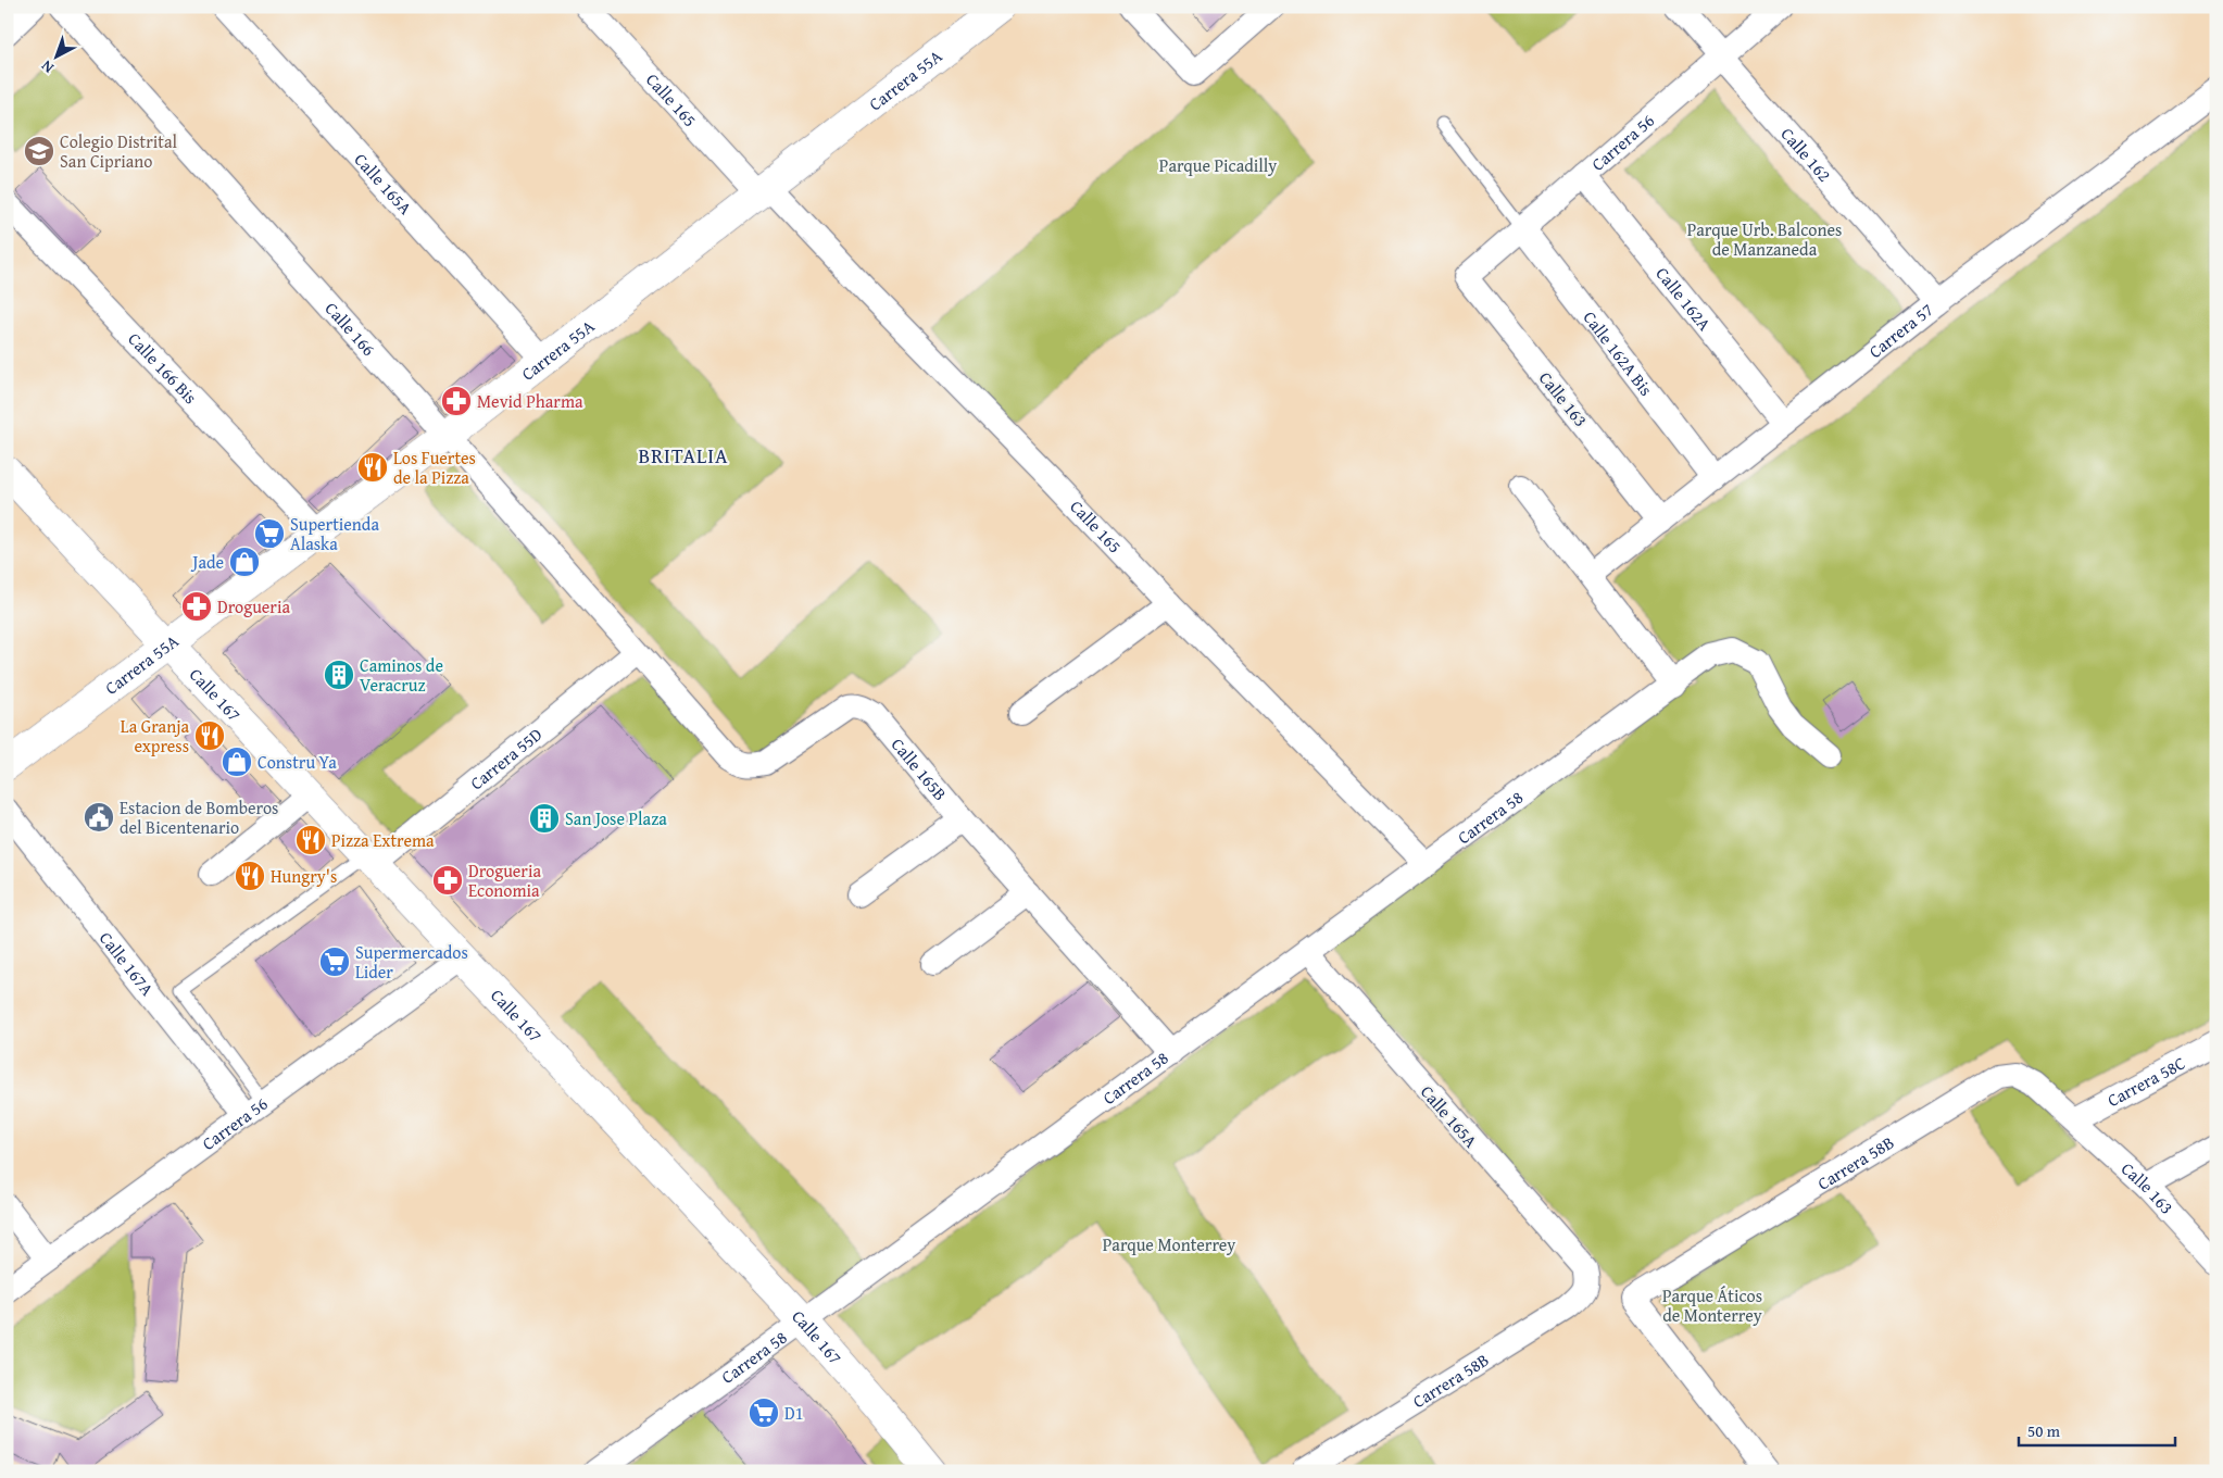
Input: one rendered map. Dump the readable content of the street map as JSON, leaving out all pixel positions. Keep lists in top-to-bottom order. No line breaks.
{"streets":{"street":["Carrera 55A","Calle 165","Carrera 56","Calle 162","Calle 165A","Calle 162A","Calle 166","Carrera 57","Calle 162A Bis","Calle 166 Bis","Calle 163","Calle 167","Carrera 55D","Calle 165B","Carrera 58","Calle 167A","Carrera 58C","Carrera 58B"]},"crossings":[["Carrera 55A","Calle 165"],["Carrera 55A","Calle 165A"],["Carrera 55A","Calle 166"],["Carrera 55A","Calle 166 Bis"],["Carrera 55A","Calle 167"],["Calle 165","Carrera 58"],["Carrera 56","Calle 162"],["Carrera 56","Calle 162A"],["Carrera 56","Calle 162A Bis"],["Carrera 56","Calle 163"],["Carrera 56","Calle 167"],["Carrera 56","Calle 167A"],["Calle 162","Carrera 57"],["Calle 165A","Carrera 58"],["Calle 165A","Carrera 58B"],["Calle 162A","Carrera 57"],["Calle 166","Carrera 55D"],["Calle 166","Calle 165B"],["Carrera 57","Calle 162A Bis"],["Carrera 57","Calle 163"],["Calle 163","Carrera 58C"],["Calle 163","Carrera 58B"],["Calle 167","Carrera 55D"],["Calle 167","Carrera 58"],["Carrera 55D","Calle 165B"],["Calle 165B","Carrera 58"],["Carrera 58C","Carrera 58B"]],"districts":["BRITALIA"],"parks":["Parque Picadilly","Parque Urb. Balcones de Manzaneda","Parque Monterrey","Parque Áticos de Monterrey"],"places":{"school or university":["Colegio Distrital San Cipriano"],"pharmacy":["Mevid Pharma","Drogueria","Drogueria Economia"],"restaurant":["Los Fuertes de la Pizza","La Granja express","Pizza Extrema","Hungry's"],"supermarket":["Supertienda Alaska","Supermercados Lider","D1"],"shop":["Jade","Constru Ya"],"building":["Caminos de Veracruz","San Jose Plaza"],"public building":["Estacion de Bomberos del Bicentenario"]},"scale_bar":"50 m","north":"bottom left"}
